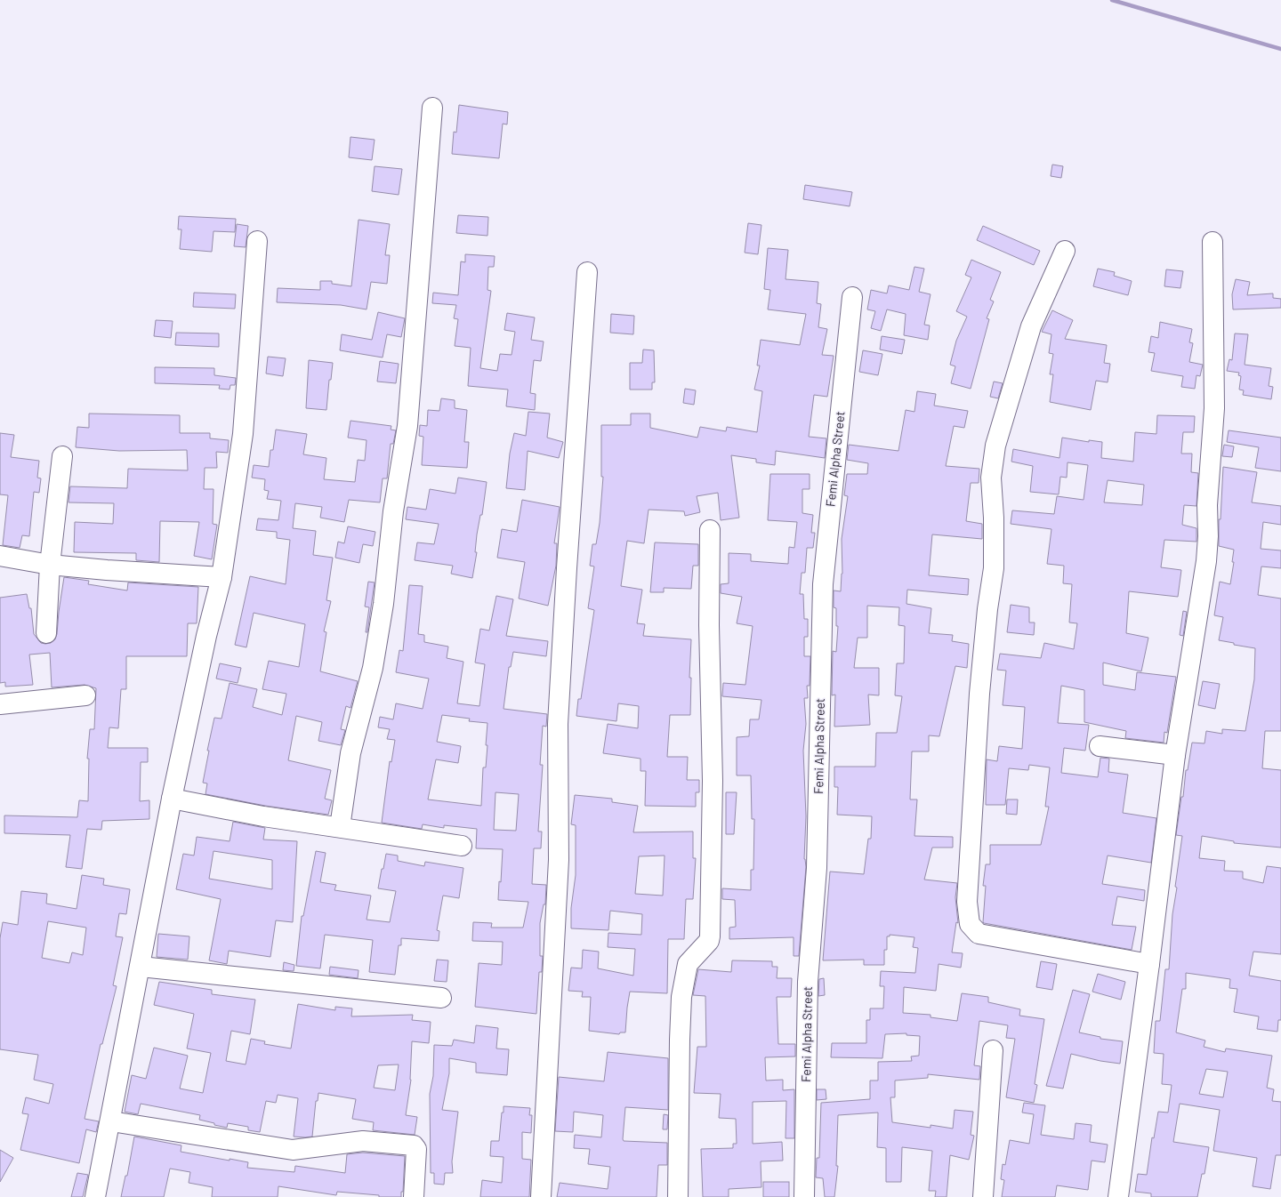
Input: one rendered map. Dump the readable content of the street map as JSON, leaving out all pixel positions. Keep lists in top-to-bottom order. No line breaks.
{"streets":{"street":["Femi Alpha Street"]}}
